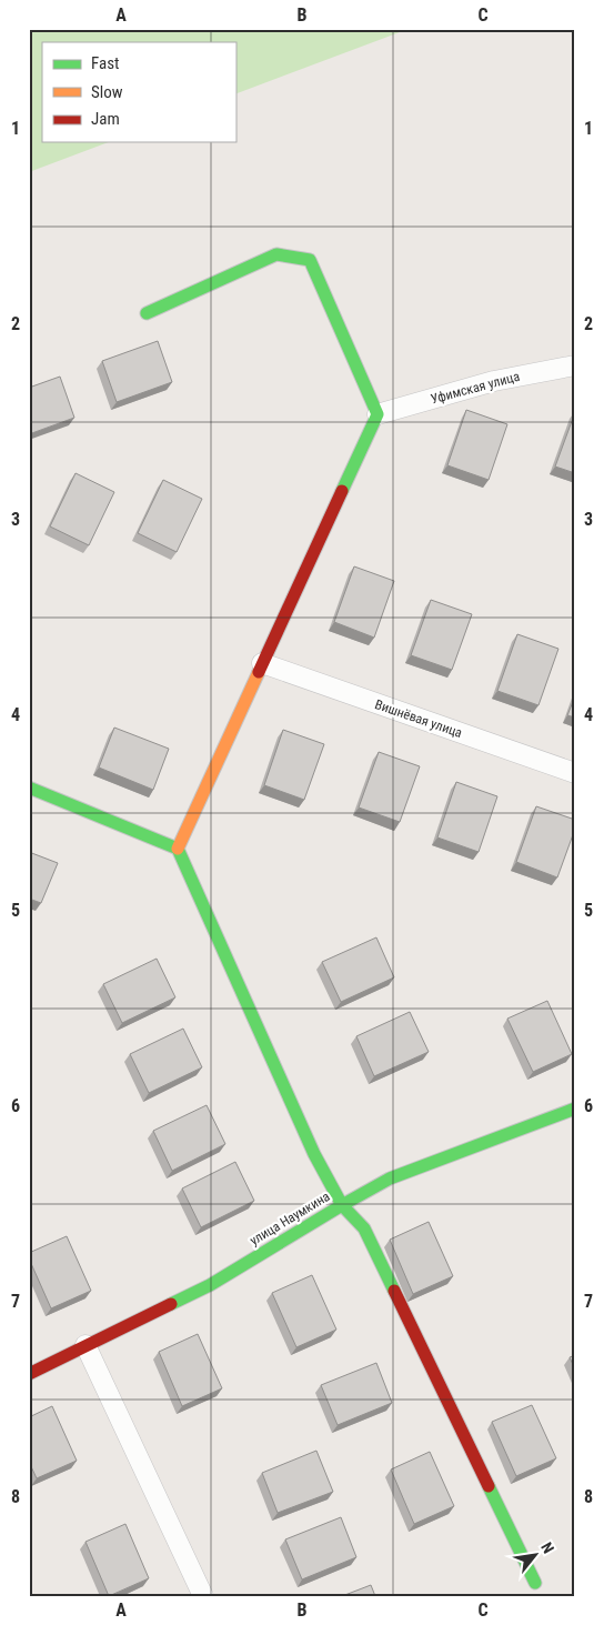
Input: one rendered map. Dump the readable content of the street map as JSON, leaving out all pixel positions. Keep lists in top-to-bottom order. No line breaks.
{"streets":{"street":["Уфимская улица","Вишнёвая улица","улица Наумкина"]},"legend":["Fast","Slow","Jam"],"north":"top right","grid":{"columns":["A","B","C"],"rows":["1","2","3","4","5","6","7","8"]}}
